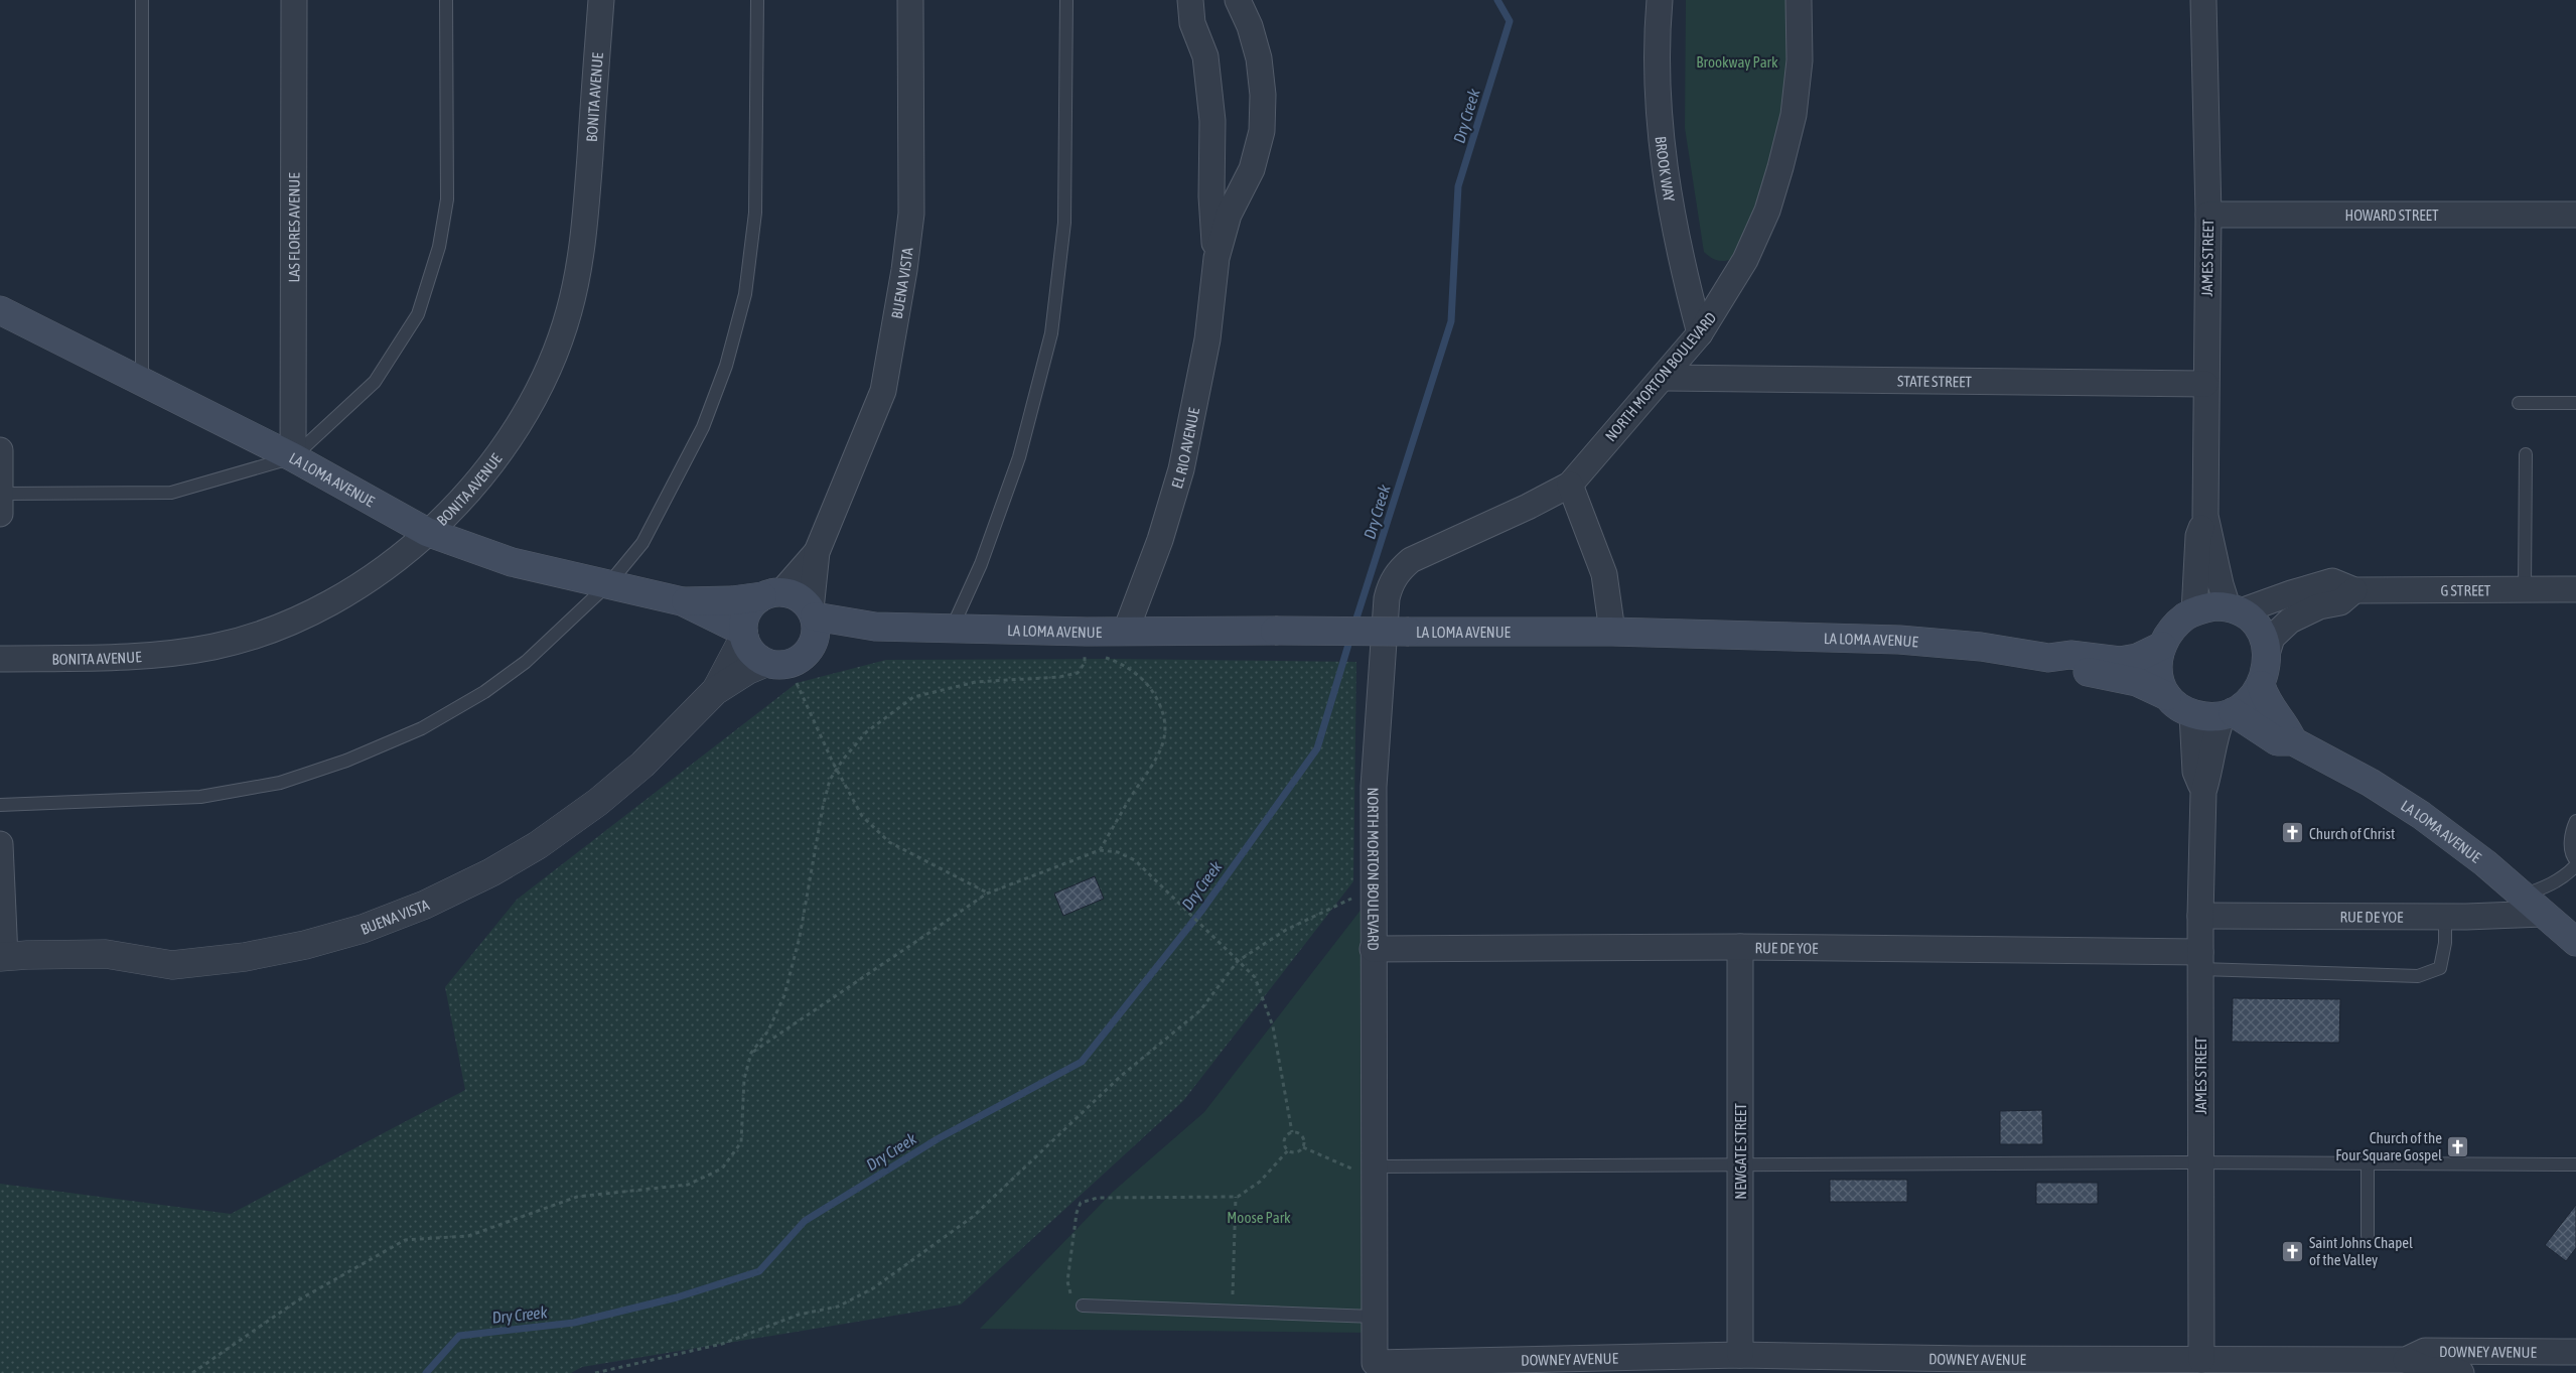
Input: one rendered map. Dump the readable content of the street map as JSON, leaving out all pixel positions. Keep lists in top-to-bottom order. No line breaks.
{"streets":{"main road":["LA LOMA AVENUE"],"street":["BONITA AVENUE","BROOK WAY","HOWARD STREET","LAS FLORES AVENUE","JAMES STREET","BUENA VISTA","NORTH MORTON BOULEVARD","STATE STREET","EL RIO AVENUE","G STREET","RUE DE YOE","NEWGATE STREET","DOWNEY AVENUE"]},"crossings":[["BONITA AVENUE","LA LOMA AVENUE"],["BROOK WAY","NORTH MORTON BOULEVARD"],["HOWARD STREET","JAMES STREET"],["LAS FLORES AVENUE","LA LOMA AVENUE"],["JAMES STREET","STATE STREET"],["JAMES STREET","LA LOMA AVENUE"],["JAMES STREET","G STREET"],["JAMES STREET","RUE DE YOE"],["JAMES STREET","DOWNEY AVENUE"],["BUENA VISTA","LA LOMA AVENUE"],["NORTH MORTON BOULEVARD","STATE STREET"],["NORTH MORTON BOULEVARD","RUE DE YOE"],["NORTH MORTON BOULEVARD","DOWNEY AVENUE"],["EL RIO AVENUE","LA LOMA AVENUE"],["LA LOMA AVENUE","G STREET"],["LA LOMA AVENUE","RUE DE YOE"],["RUE DE YOE","NEWGATE STREET"],["NEWGATE STREET","DOWNEY AVENUE"]],"water":["Dry Creek"],"parks":["Brookway Park","Moose Park"],"places":{"church":["Church of Christ","Church of the Four Square Gospel","Saint Johns Chapel of the Valley"]}}
